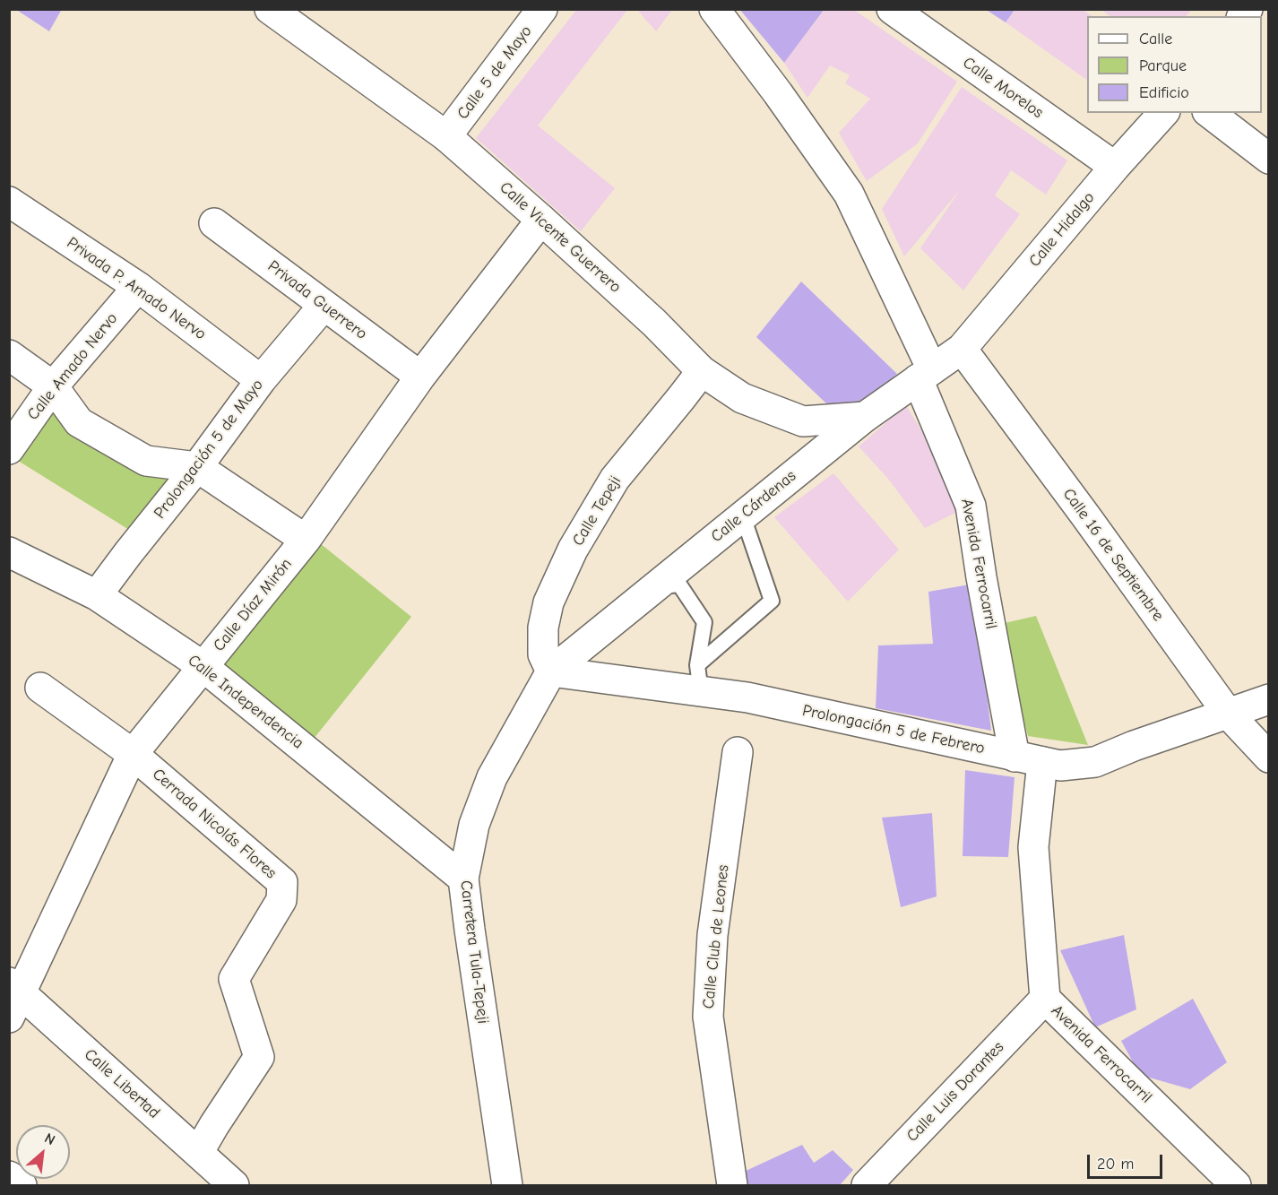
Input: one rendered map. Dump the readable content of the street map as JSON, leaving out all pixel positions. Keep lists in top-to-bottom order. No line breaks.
{"streets":{"street":["Calle 5 de Mayo","Calle Morelos","Calle Hidalgo","Calle Vicente Guerrero","Privada P. Amado Nervo","Privada Guerrero","Calle Amado Nervo","Prolongación 5 de Mayo","Calle Cárdenas","Calle Tepeji","Calle 16 de Septiembre","Avenida Ferrocarril","Calle Díaz Mirón","Calle Independencia","Prolongación 5 de Febrero","Cerrada Nicolás Flores","Calle Club de Leones","Carretera Tula-Tepeji","Calle Libertad","Calle Luis Dorantes"]},"crossings":[["Calle 5 de Mayo","Calle Vicente Guerrero"],["Calle Morelos","Calle Hidalgo"],["Calle Hidalgo","Calle Cárdenas"],["Calle Hidalgo","Calle 16 de Septiembre"],["Calle Vicente Guerrero","Calle Cárdenas"],["Calle Vicente Guerrero","Calle Tepeji"],["Calle Vicente Guerrero","Calle Díaz Mirón"],["Privada P. Amado Nervo","Calle Amado Nervo"],["Privada P. Amado Nervo","Prolongación 5 de Mayo"],["Privada Guerrero","Prolongación 5 de Mayo"],["Privada Guerrero","Calle Díaz Mirón"],["Prolongación 5 de Mayo","Calle Independencia"],["Calle Cárdenas","Calle Tepeji"],["Calle Cárdenas","Calle 16 de Septiembre"],["Calle Cárdenas","Avenida Ferrocarril"],["Calle Cárdenas","Prolongación 5 de Febrero"],["Calle Cárdenas","Carretera Tula-Tepeji"],["Calle Tepeji","Prolongación 5 de Febrero"],["Calle Tepeji","Carretera Tula-Tepeji"],["Calle 16 de Septiembre","Prolongación 5 de Febrero"],["Avenida Ferrocarril","Prolongación 5 de Febrero"],["Avenida Ferrocarril","Calle Luis Dorantes"],["Calle Díaz Mirón","Calle Independencia"],["Calle Díaz Mirón","Cerrada Nicolás Flores"],["Calle Díaz Mirón","Calle Libertad"],["Calle Independencia","Carretera Tula-Tepeji"],["Prolongación 5 de Febrero","Carretera Tula-Tepeji"],["Cerrada Nicolás Flores","Calle Libertad"]],"legend":["Calle","Parque","Edificio"],"scale_bar":"20 m","north":"top right"}
